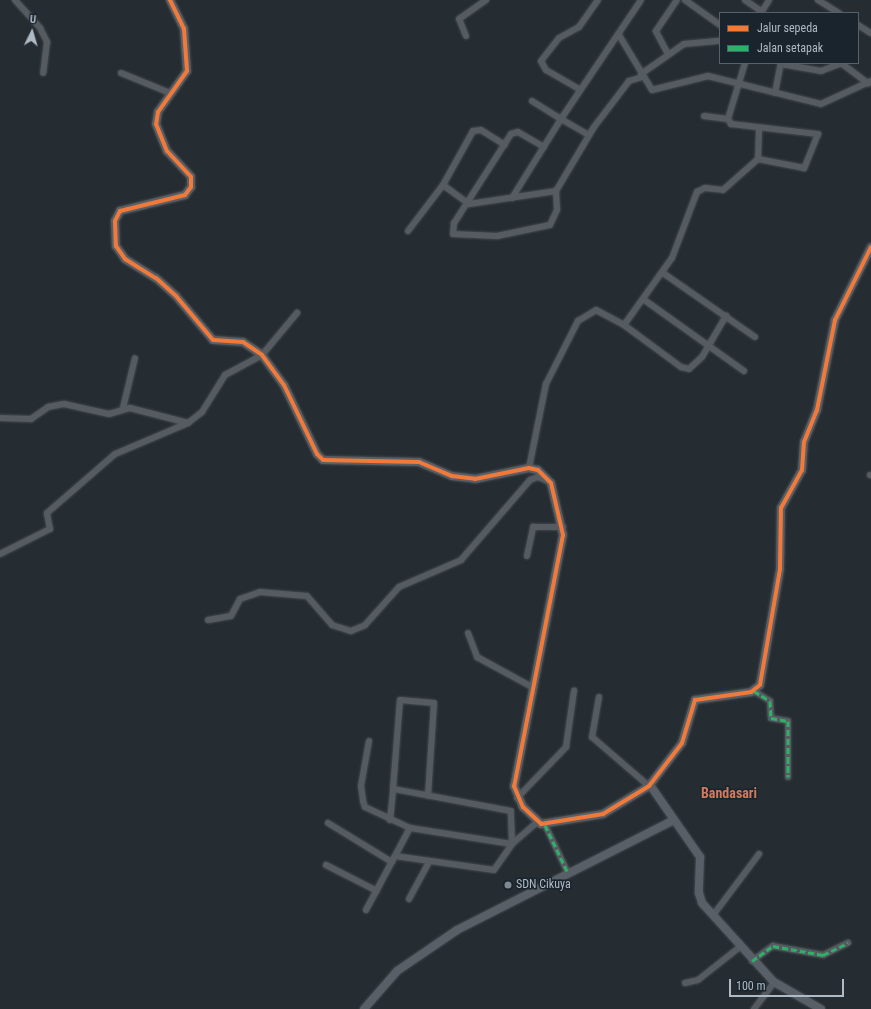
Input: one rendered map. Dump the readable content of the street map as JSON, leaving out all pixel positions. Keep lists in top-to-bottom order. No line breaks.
{"districts":["Bandasari"],"places":["SDN Cikuya"],"legend":["Jalur sepeda","Jalan setapak"],"scale_bar":"100 m","north":"top"}
